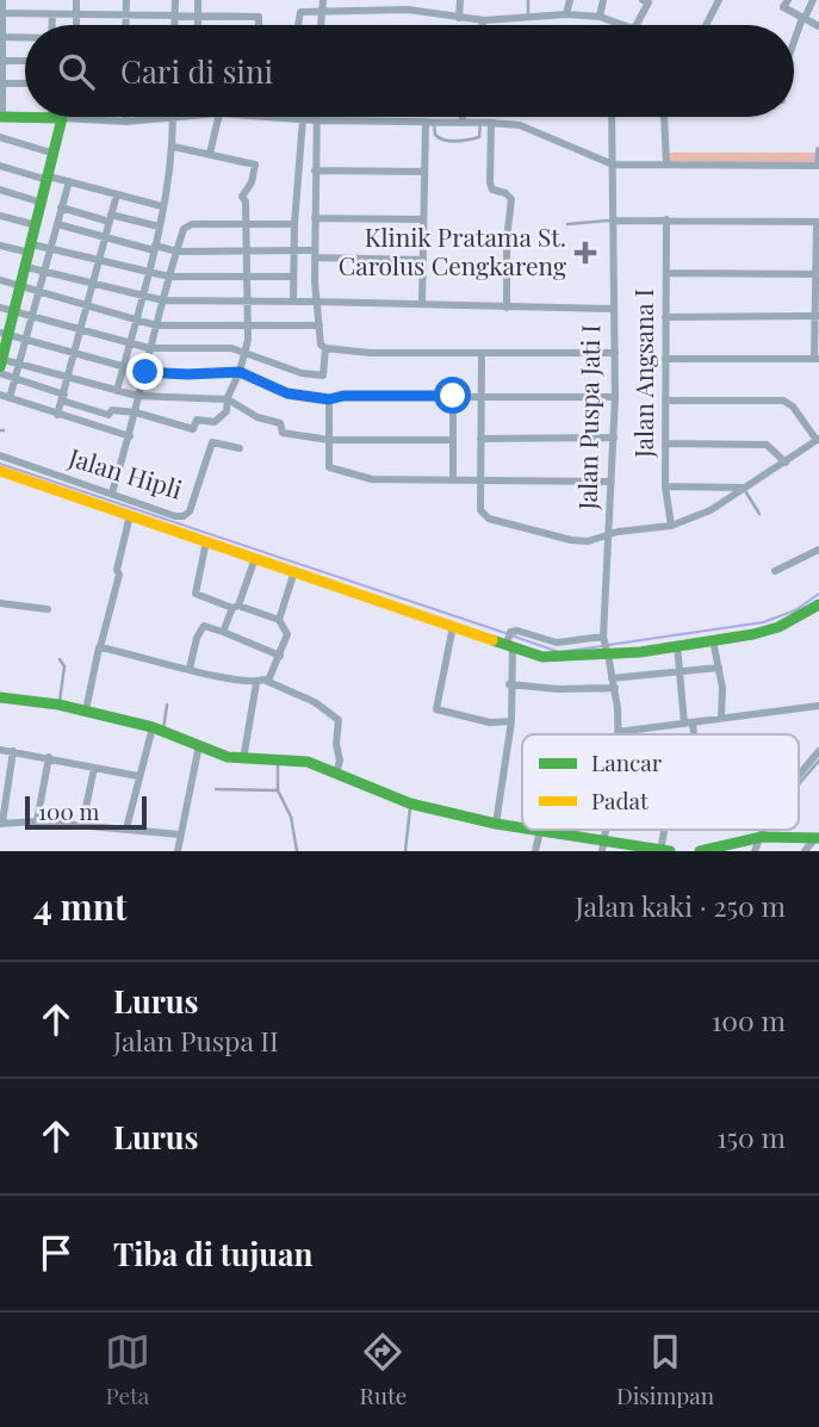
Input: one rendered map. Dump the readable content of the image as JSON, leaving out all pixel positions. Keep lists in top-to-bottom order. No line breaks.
{"streets":{"street":["Jalan Angsana I","Jalan Puspa Jati I","Jalan Hipli"]},"places":{"health":["Klinik Pratama St. Carolus Cengkareng"]},"legend":["Lancar","Padat"],"scale_bar":"100 m","page":{"search":"Cari di sini","scale":"100 m","heading":["4 mnt","Jalan kaki · 250 m"],"list":[["Lurus","Jalan Puspa II","100 m"],["Lurus","150 m"],"Tiba di tujuan"],"nav":["Peta","Rute","Disimpan"]}}
